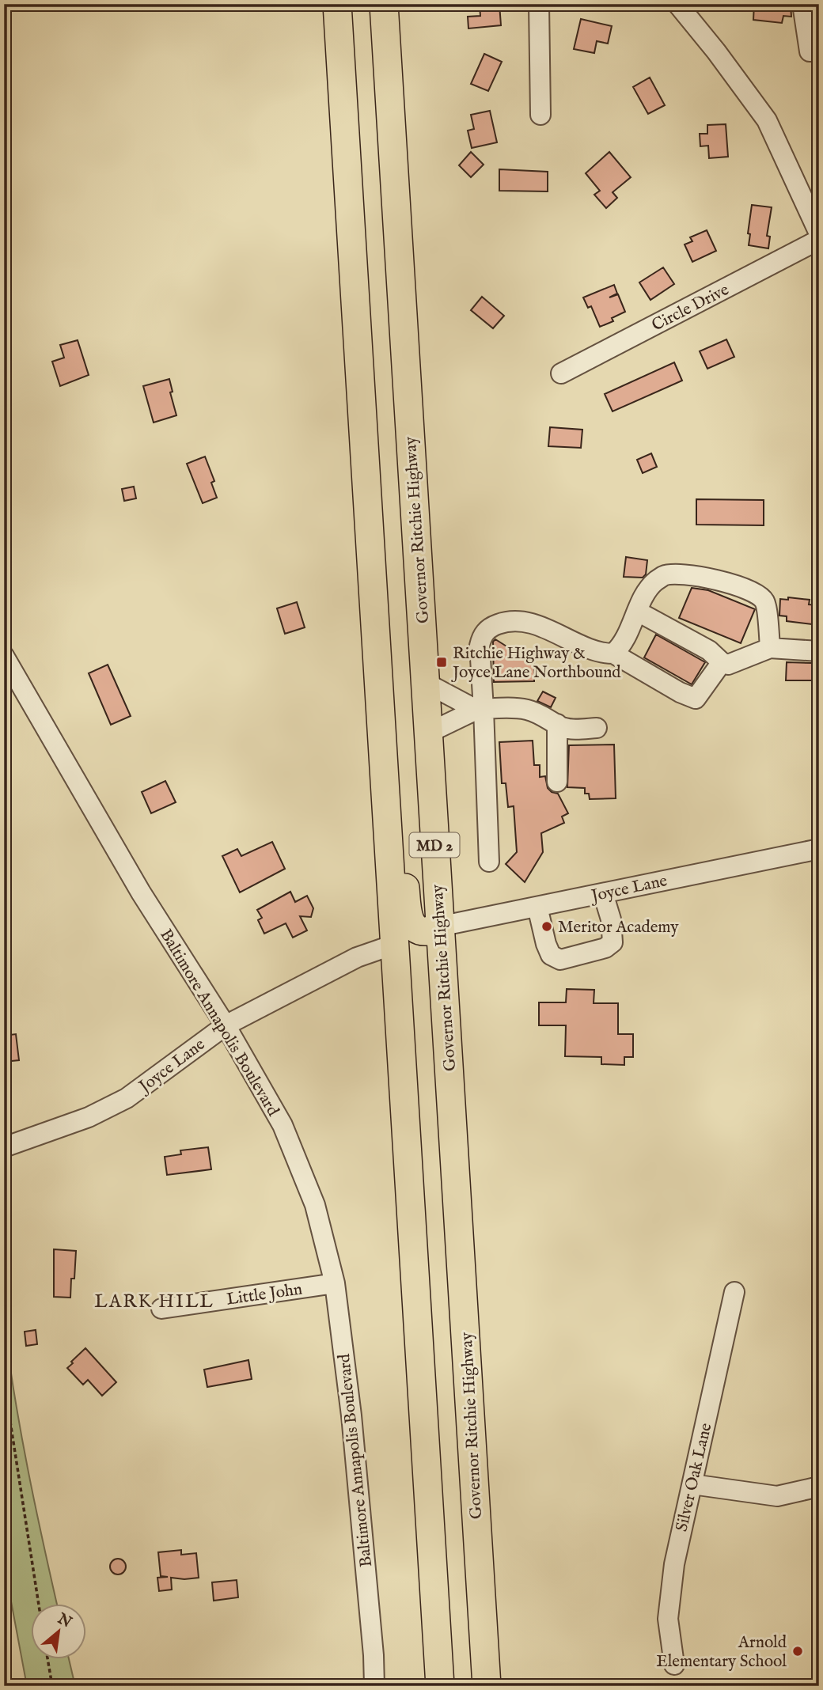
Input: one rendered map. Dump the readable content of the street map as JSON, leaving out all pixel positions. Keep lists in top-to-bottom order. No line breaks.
{"streets":{"highway":["Governor Ritchie Highway","MD 2"],"street":["Circle Drive","Joyce Lane","Baltimore Annapolis Boulevard","Little John","Silver Oak Lane"]},"crossings":[["Governor Ritchie Highway","Joyce Lane"],["MD 2","Joyce Lane"],["Joyce Lane","Baltimore Annapolis Boulevard"],["Baltimore Annapolis Boulevard","Little John"]],"districts":["LARK HILL"],"places":{"transit":["Ritchie Highway & Joyce Lane Northbound"],"other":["Meritor Academy","Arnold Elementary School"]},"north":"top right"}
